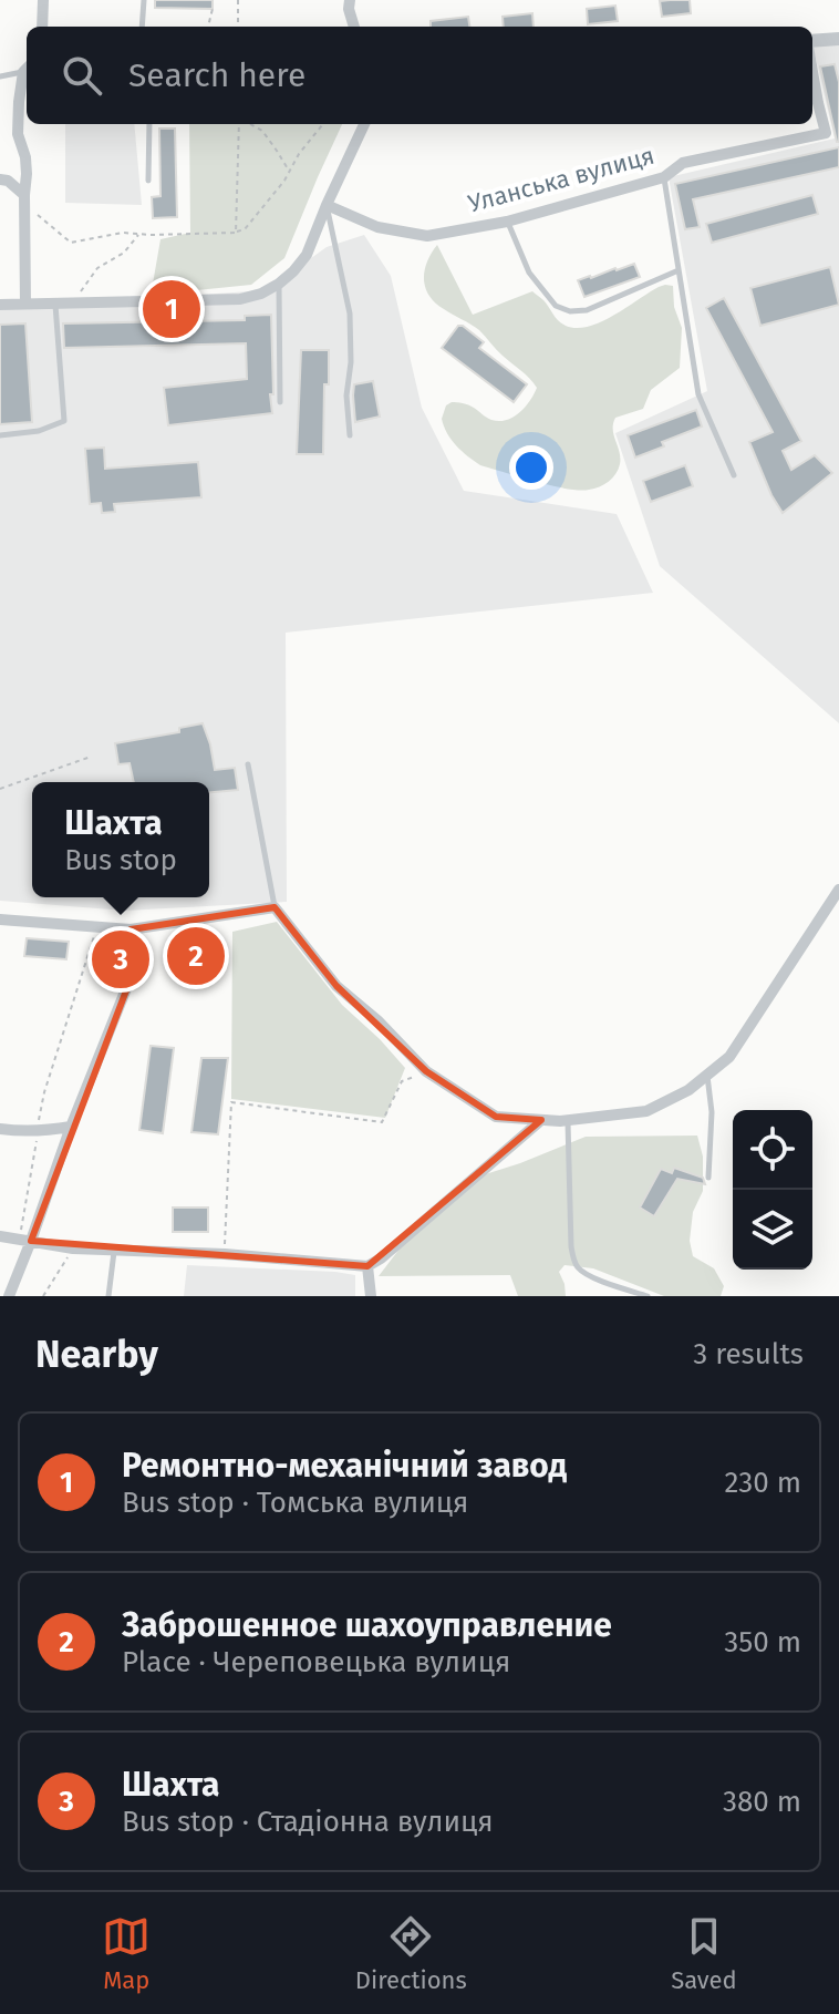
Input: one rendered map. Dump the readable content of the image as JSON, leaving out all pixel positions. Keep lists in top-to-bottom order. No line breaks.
{"streets":{"street":["Уланська вулиця"]},"page":{"search":"Search here","pins":["1","2","3"],"popup":["Шахта","Bus stop"],"heading":["Nearby","3 results"],"list":[{"mark":"1","name":"Ремонтно-механічний завод","note":"Bus stop · Томська вулиця","value":"230 m"},{"mark":"2","name":"Заброшенное шахоуправление","note":"Place · Череповецька вулиця","value":"350 m"},{"mark":"3","name":"Шахта","note":"Bus stop · Стадіонна вулиця","value":"380 m"}],"nav":["Map","Directions","Saved"]}}
